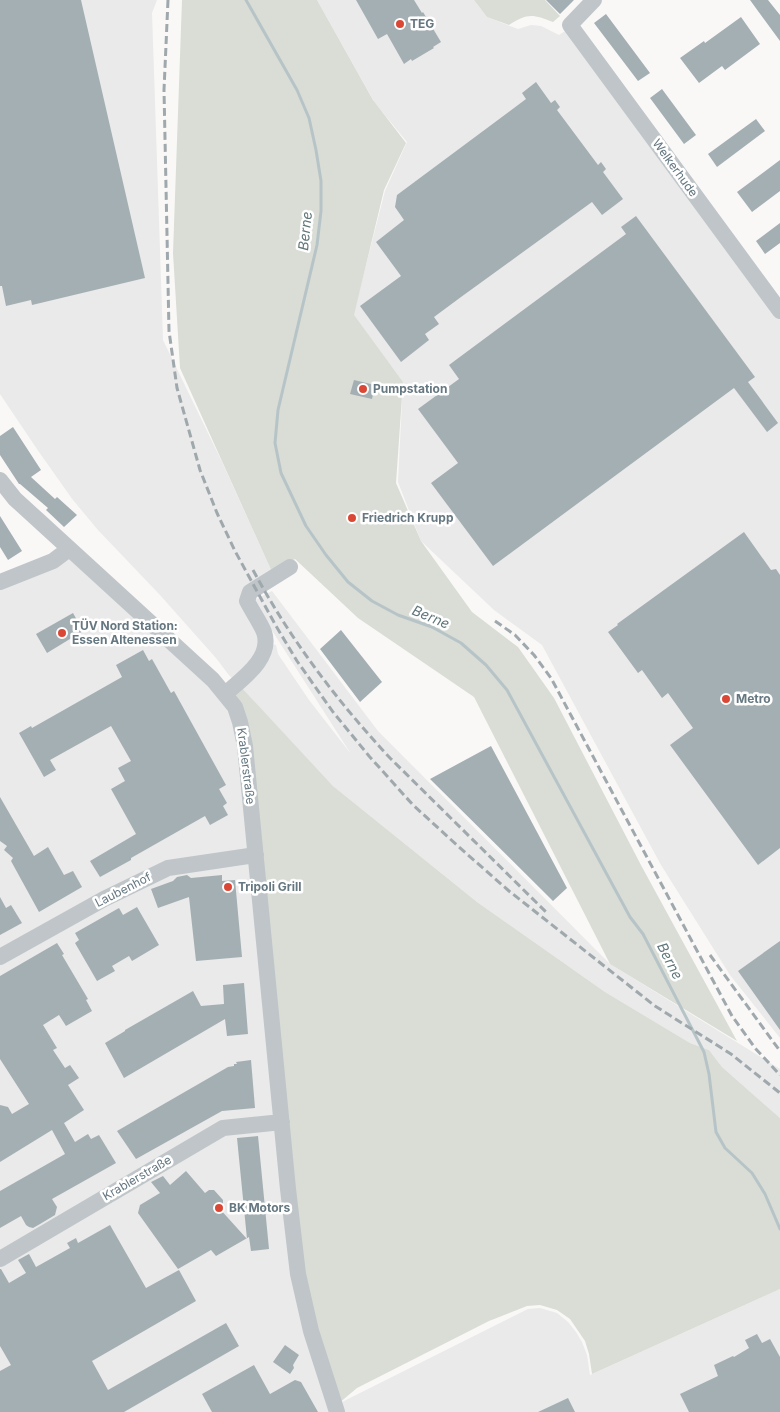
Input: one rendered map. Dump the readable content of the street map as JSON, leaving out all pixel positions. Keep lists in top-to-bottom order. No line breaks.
{"streets":{"street":["Welkerhude","Krablerstraße","Laubenhof"]},"crossings":[["Krablerstraße","Laubenhof"]],"water":["Berne"],"places":["TEG","Pumpstation","Friedrich Krupp","TÜV Nord Station: Essen Altenessen","Metro","Tripoli Grill","BK Motors"]}
